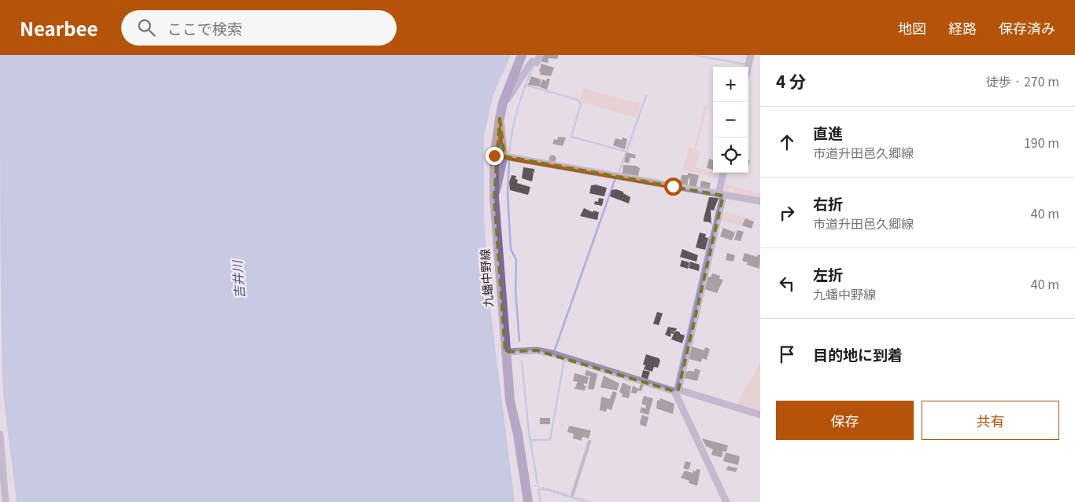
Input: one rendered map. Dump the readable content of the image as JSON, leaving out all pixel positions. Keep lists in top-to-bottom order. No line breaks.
{"streets":{"main road":["九蟠中野線"]},"water":["吉井川"],"page":{"header":"Nearbee","search":"ここで検索","nav":["地図","経路","保存済み"],"heading":["4 分","徒歩 · 270 m"],"map_buttons":["+","−"],"list":[["直進","市道升田邑久郷線","190 m"],["右折","市道升田邑久郷線","40 m"],["左折","九蟠中野線","40 m"],"目的地に到着"],"buttons":["保存","共有"]}}
